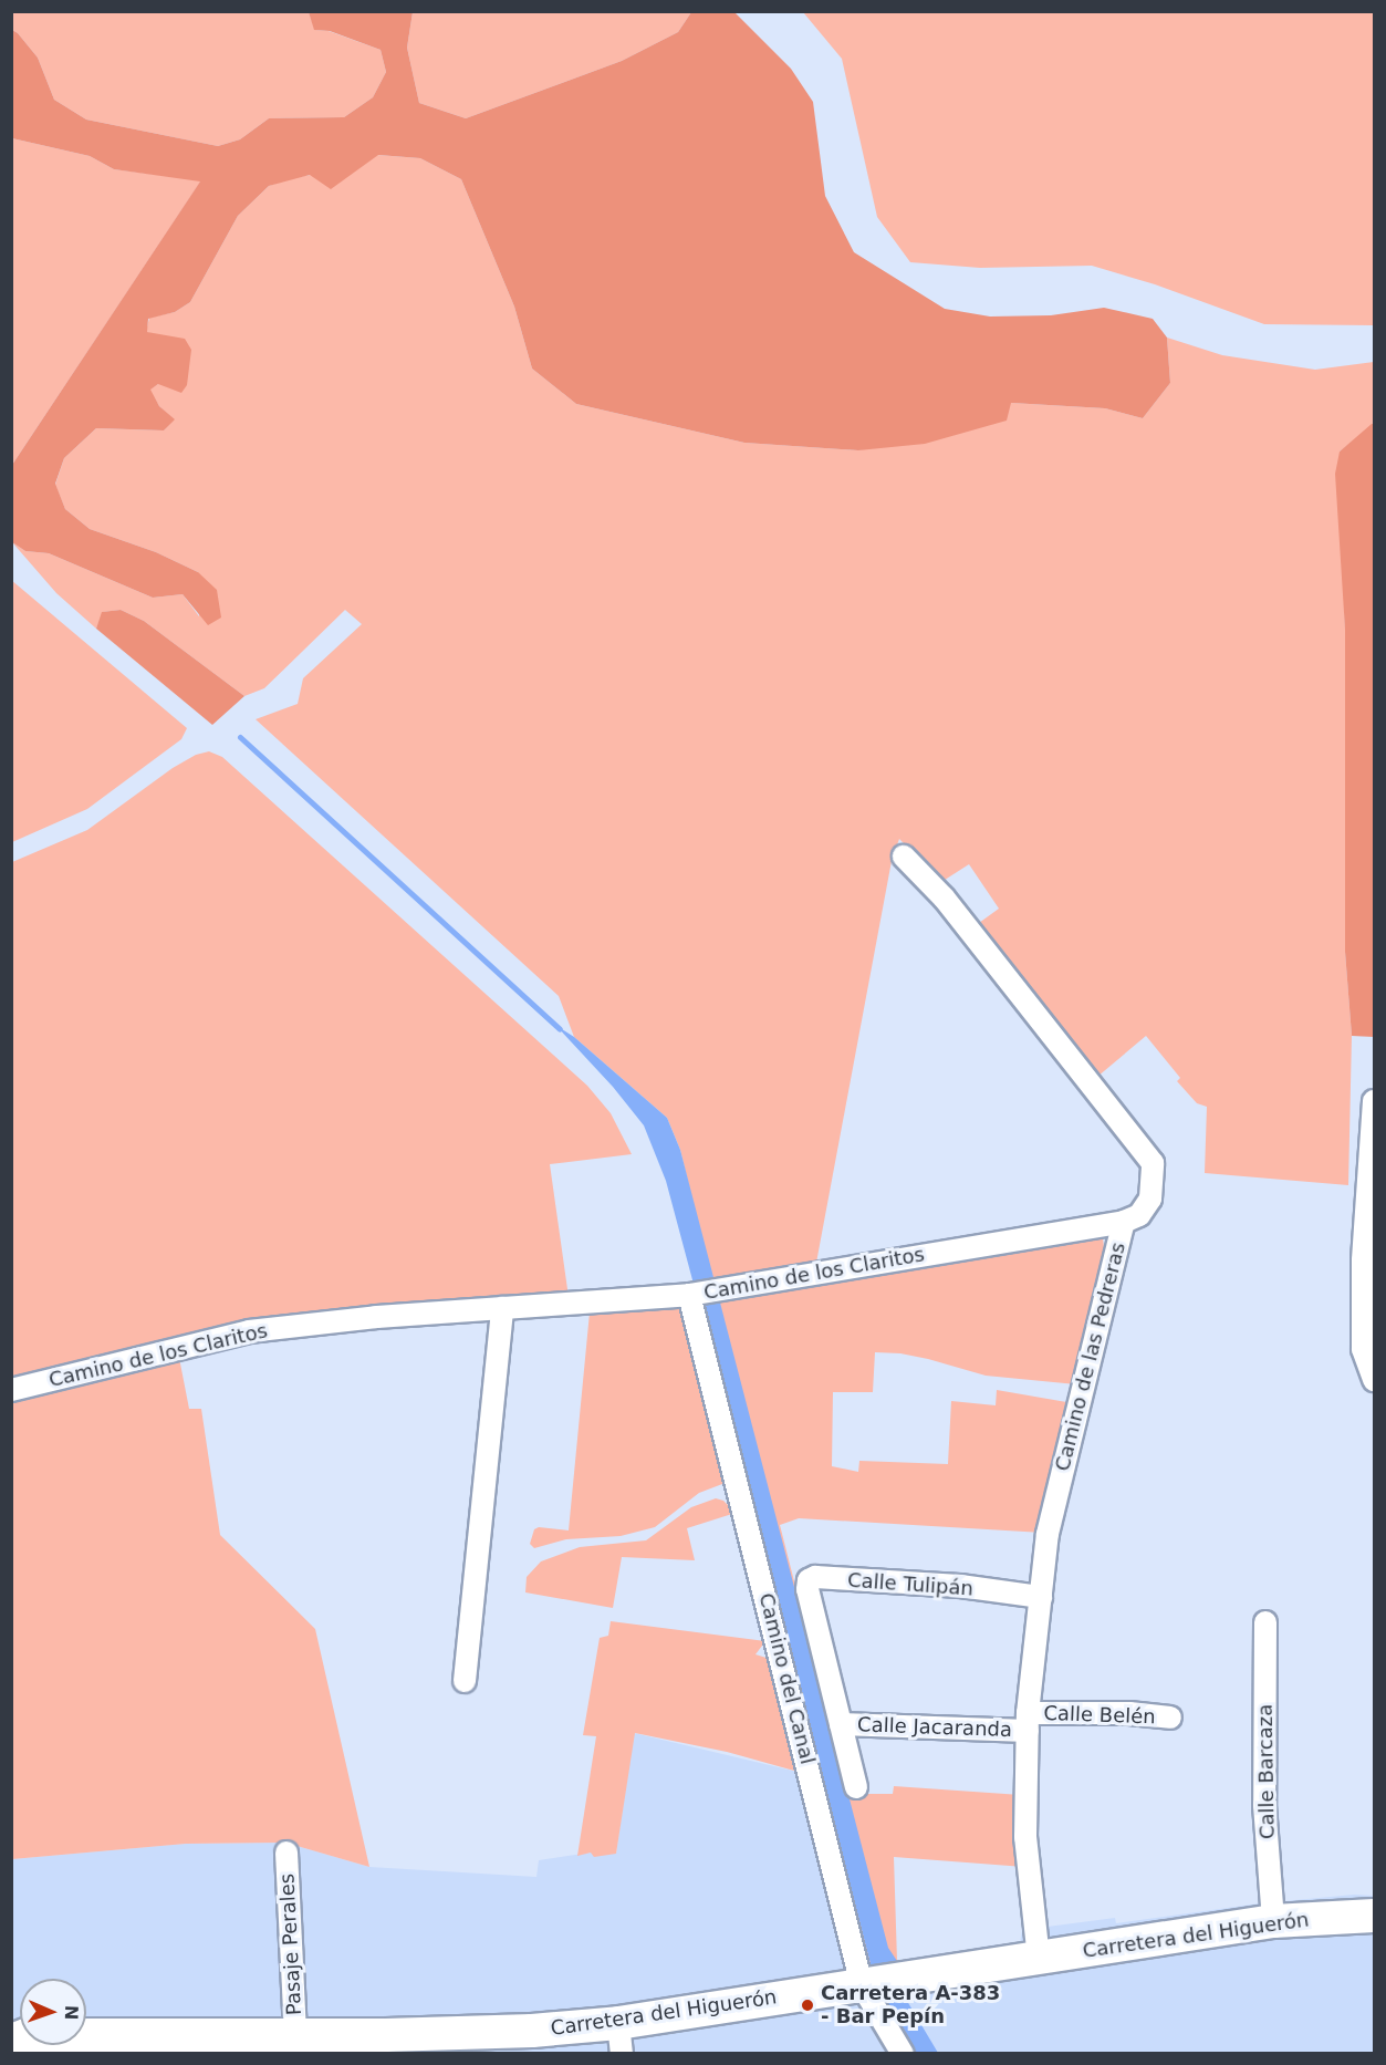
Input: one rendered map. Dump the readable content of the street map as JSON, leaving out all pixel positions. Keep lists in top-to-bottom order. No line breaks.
{"streets":{"main road":["Carretera del Higuerón"],"street":["Camino de los Claritos","Camino de las Pedreras","Calle Tulipán","Camino del Canal","Calle Belén","Calle Jacaranda","Calle Barcaza","Pasaje Perales"]},"crossings":[["Camino de los Claritos","Camino de las Pedreras"],["Camino de los Claritos","Camino del Canal"],["Camino de las Pedreras","Calle Tulipán"],["Camino de las Pedreras","Calle Belén"],["Camino de las Pedreras","Calle Jacaranda"],["Camino de las Pedreras","Carretera del Higuerón"],["Calle Tulipán","Calle Jacaranda"],["Camino del Canal","Carretera del Higuerón"],["Calle Belén","Calle Jacaranda"],["Calle Barcaza","Carretera del Higuerón"],["Carretera del Higuerón","Pasaje Perales"]],"places":["Carretera A-383 - Bar Pepín"],"north":"right"}
